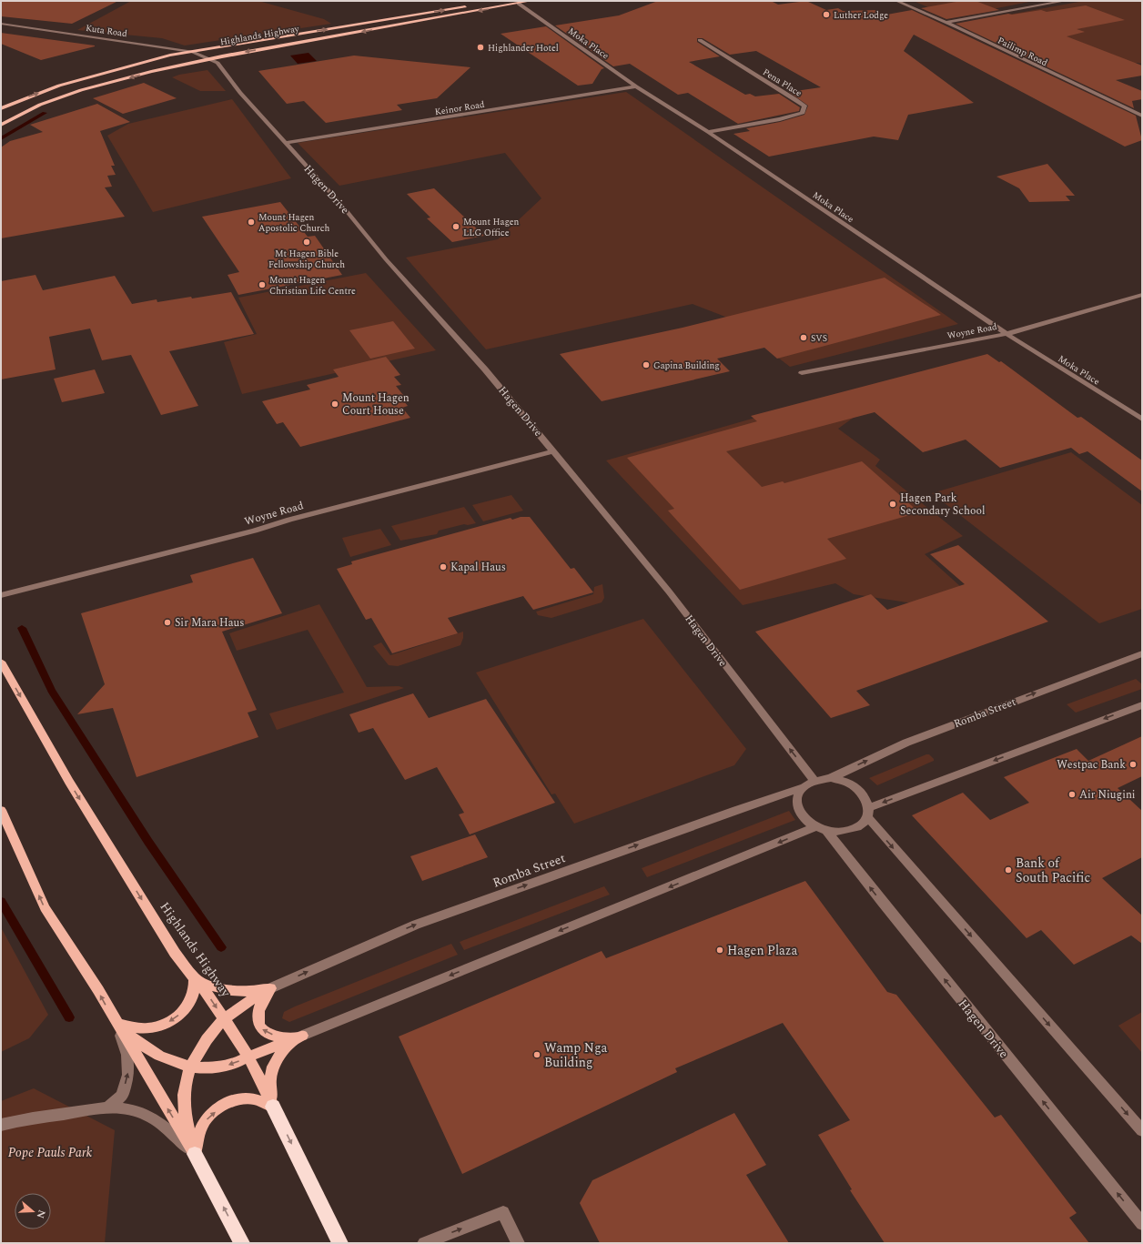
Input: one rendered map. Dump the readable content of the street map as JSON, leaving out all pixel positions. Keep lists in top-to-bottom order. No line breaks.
{"streets":{"highway":["Highlands Highway"],"street":["Kuta Road","Moka Place","Pailimp Road","Pena Place","Keinor Road","Hagen Drive","Woyne Road","Romba Street"]},"crossings":[["Kuta Road","Highlands Highway"],["Kuta Road","Hagen Drive"],["Highlands Highway","Moka Place"],["Highlands Highway","Hagen Drive"],["Moka Place","Pena Place"],["Moka Place","Keinor Road"],["Moka Place","Woyne Road"],["Keinor Road","Hagen Drive"],["Hagen Drive","Woyne Road"],["Hagen Drive","Romba Street"]],"parks":["Pope Pauls Park"],"places":["Luther Lodge","Highlander Hotel","Mount Hagen Apostolic Church","Mount Hagen LLG Office","Mt Hagen Bible Fellowship Church","Mount Hagen Christian Life Centre","SVS","Gapina Building","Mount Hagen Court House","Hagen Park Secondary School","Kapal Haus","Sir Mara Haus","Westpac Bank","Air Niugini","Bank of South Pacific","Hagen Plaza","Wamp Nga Building"],"north":"right"}
